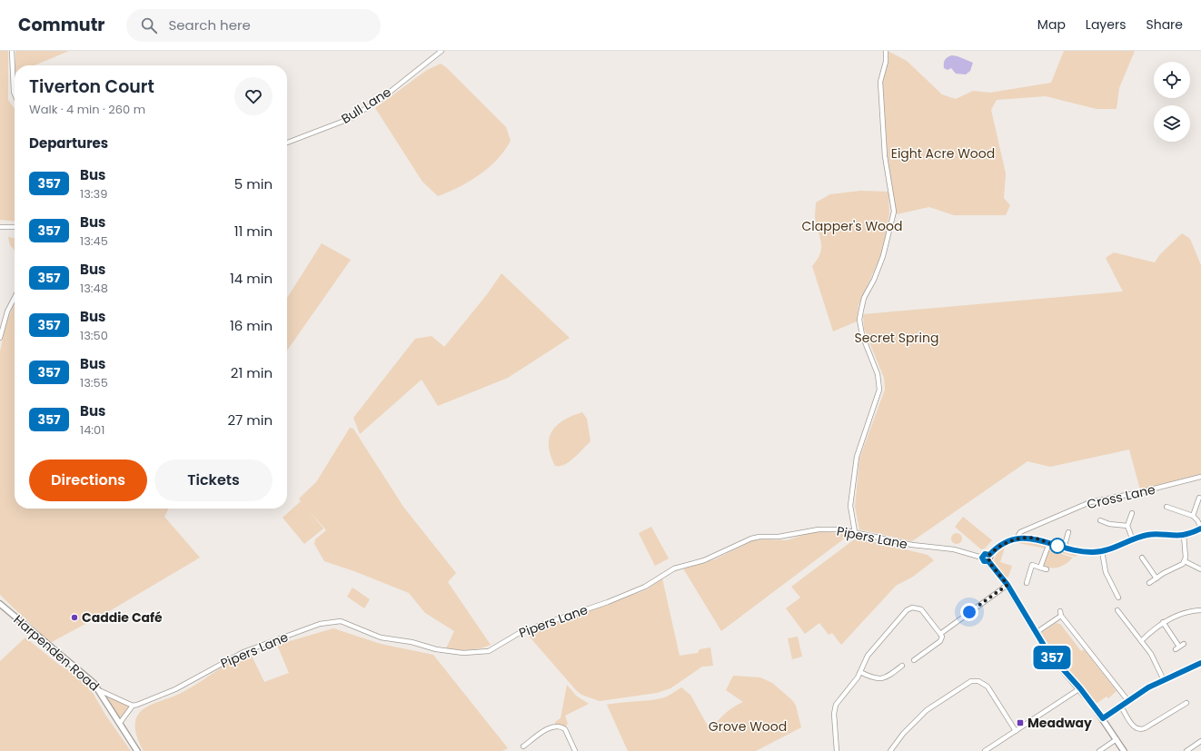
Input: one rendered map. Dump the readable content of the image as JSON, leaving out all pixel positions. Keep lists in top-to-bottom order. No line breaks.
{"streets":{"street":["Bull Lane","Cross Lane","Pipers Lane","Harpenden Road"]},"crossings":[["Cross Lane","Pipers Lane"]],"parks":["Eight Acre Wood","Clapper's Wood","Secret Spring","Grove Wood"],"places":{"other":["Caddie Café"],"transit":["Meadway"]},"lines":["bus line 357"],"page":{"header":"Commutr","search":"Search here","nav":["Map","Layers","Share"],"on_map":"357","heading":[["Tiverton Court","Walk · 4 min · 260 m"],"Departures"],"list":[{"mark":"357","name":"Bus","note":"13:39","value":"5 min"},{"mark":"357","name":"Bus","note":"13:45","value":"11 min"},{"mark":"357","name":"Bus","note":"13:48","value":"14 min"},{"mark":"357","name":"Bus","note":"13:50","value":"16 min"},{"mark":"357","name":"Bus","note":"13:55","value":"21 min"},{"mark":"357","name":"Bus","note":"14:01","value":"27 min"}],"buttons":["Directions","Tickets"]}}
